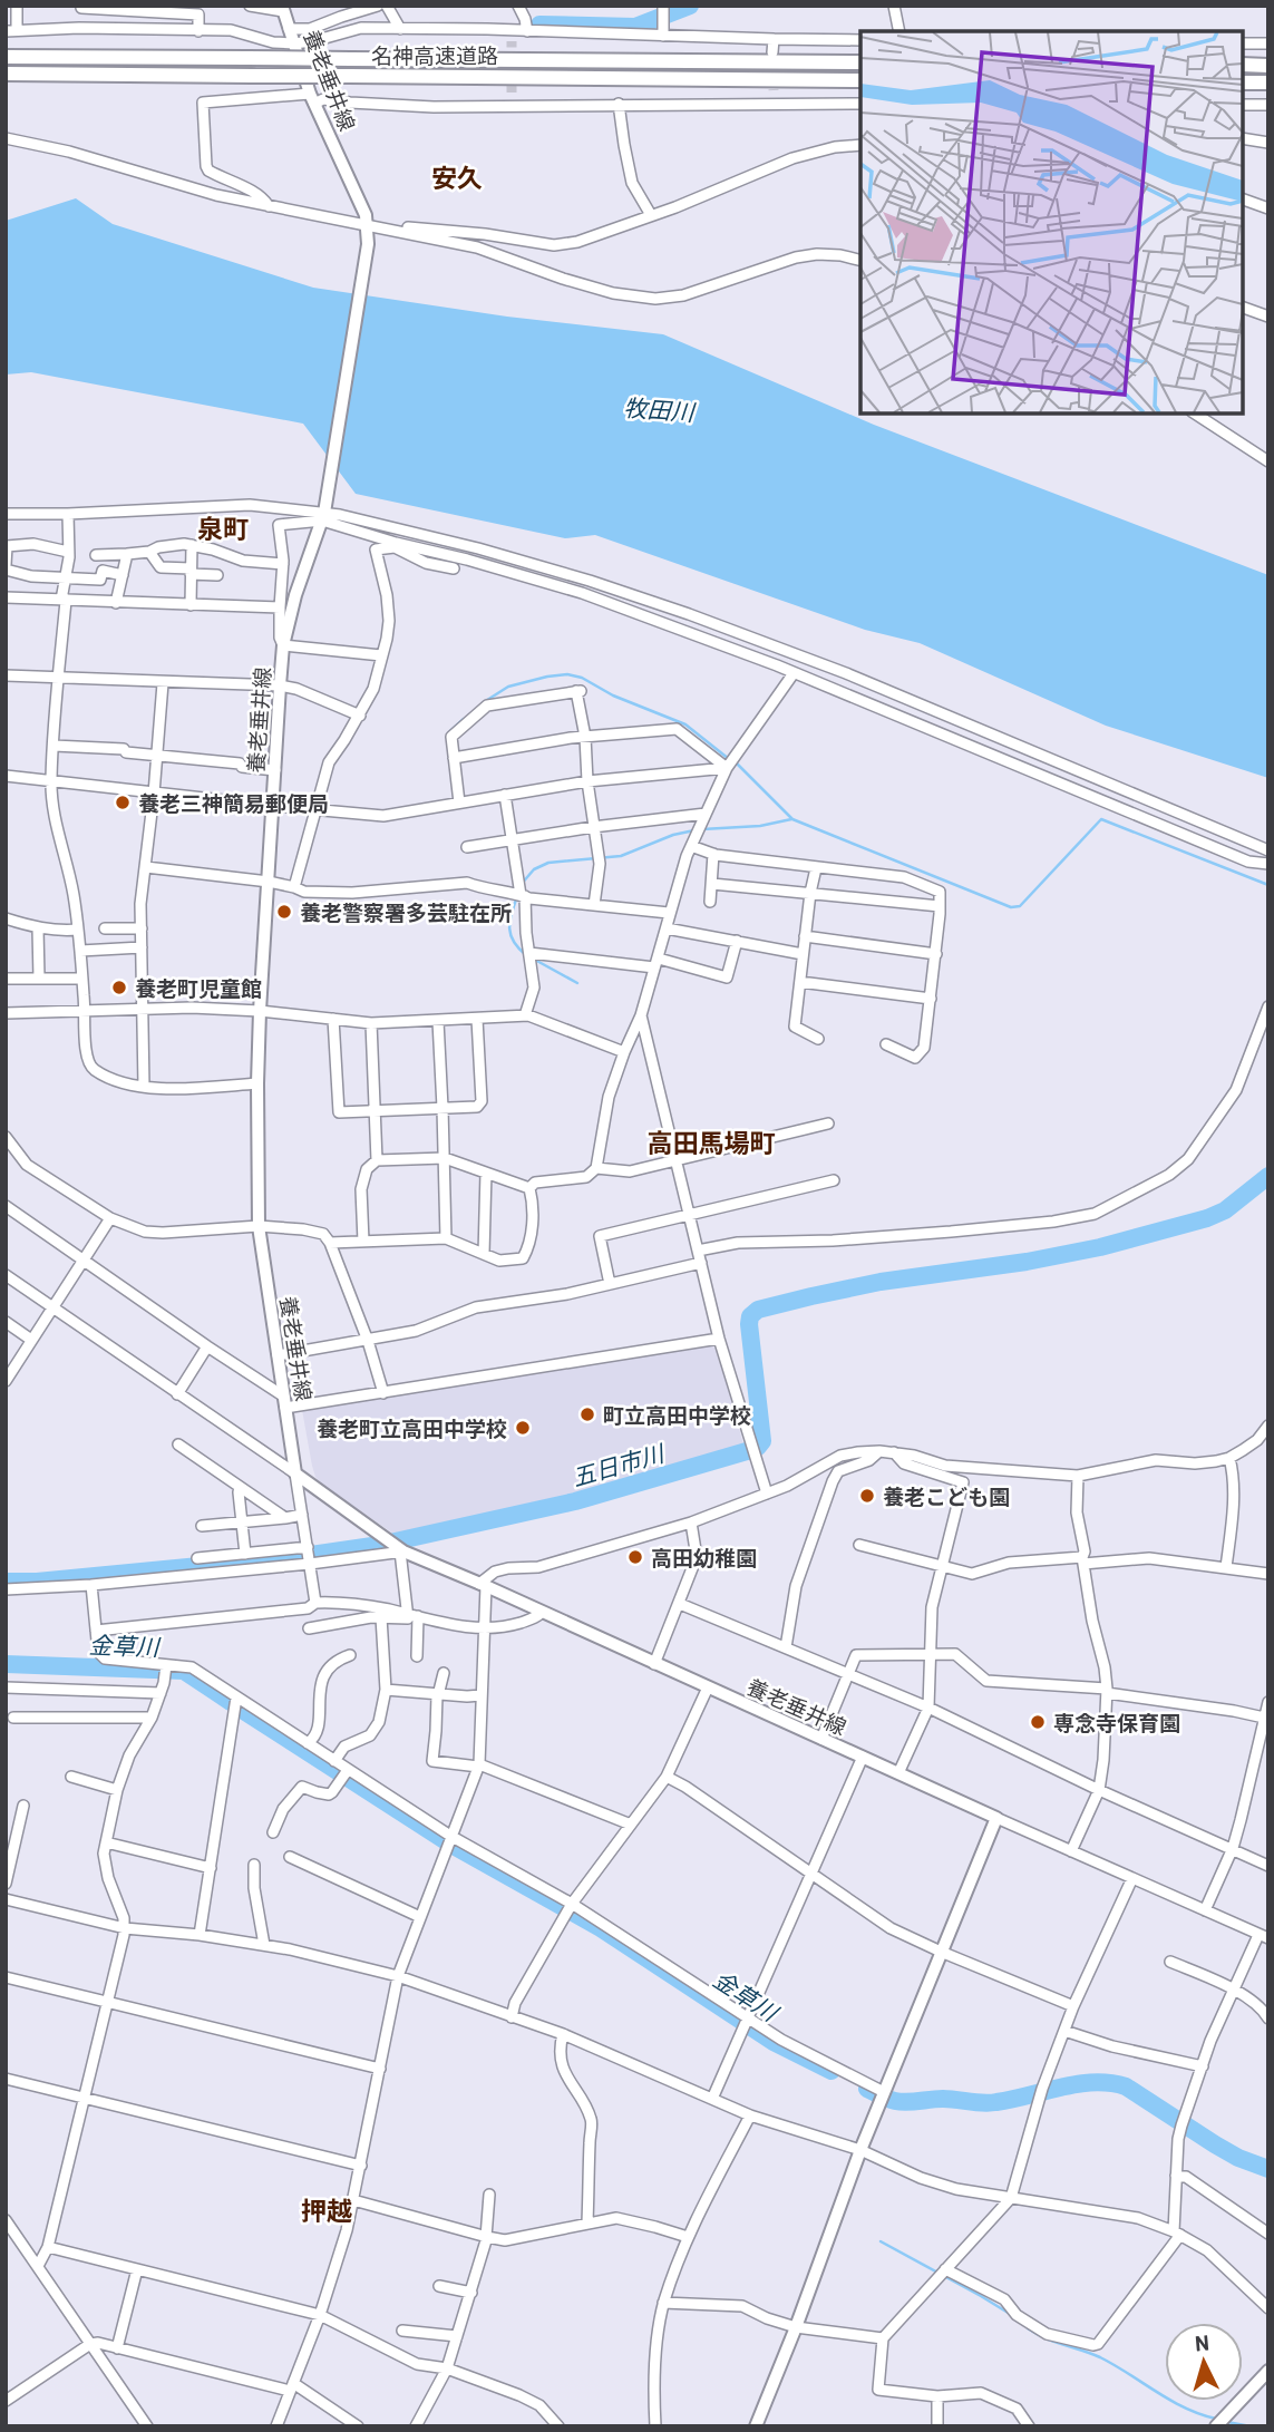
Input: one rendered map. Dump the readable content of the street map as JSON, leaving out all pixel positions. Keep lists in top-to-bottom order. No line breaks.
{"streets":{"highway":["名神高速道路"],"main road":["養老垂井線"]},"districts":["安久","泉町","高田馬場町","押越"],"water":["牧田川","五日市川","金草川"],"places":["養老三神簡易郵便局","養老警察署多芸駐在所","養老町児童館","町立高田中学校","養老町立高田中学校","養老こども園","高田幼稚園","専念寺保育園"],"north":"top"}
